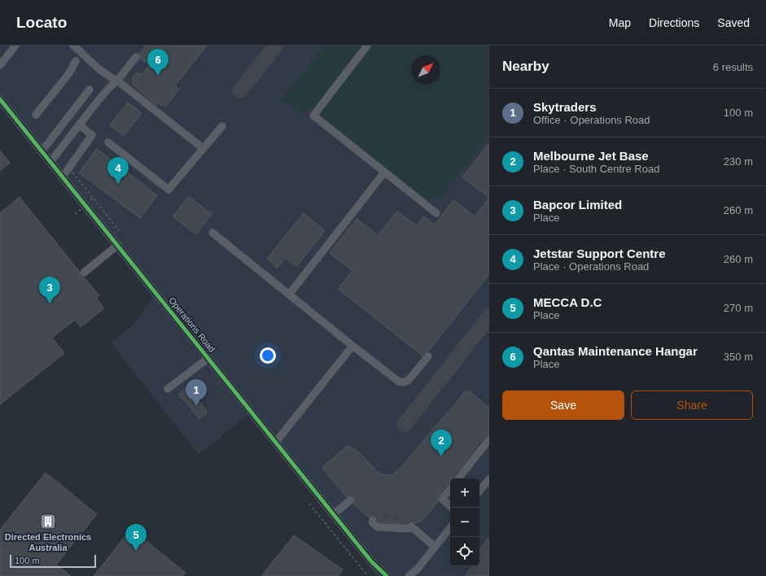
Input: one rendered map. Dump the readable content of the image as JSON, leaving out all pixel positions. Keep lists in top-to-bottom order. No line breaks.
{"streets":{"street":["Operations Road"]},"places":{"building":["Directed Electronics Australia"]},"scale_bar":"100 m","north":"top right","page":{"header":"Locato","nav":["Map","Directions","Saved"],"heading":["Nearby","6 results"],"pins":["6","4","3","1","2","5"],"list":[{"mark":"1","name":"Skytraders","note":"Office · Operations Road","value":"100 m"},{"mark":"2","name":"Melbourne Jet Base","note":"Place · South Centre Road","value":"230 m"},{"mark":"3","name":"Bapcor Limited","note":"Place","value":"260 m"},{"mark":"4","name":"Jetstar Support Centre","note":"Place · Operations Road","value":"260 m"},{"mark":"5","name":"MECCA D.C","note":"Place","value":"270 m"},{"mark":"6","name":"Qantas Maintenance Hangar","note":"Place","value":"350 m"}],"buttons":["Save","Share"],"map_buttons":["+","−"],"scale":"100 m"}}
